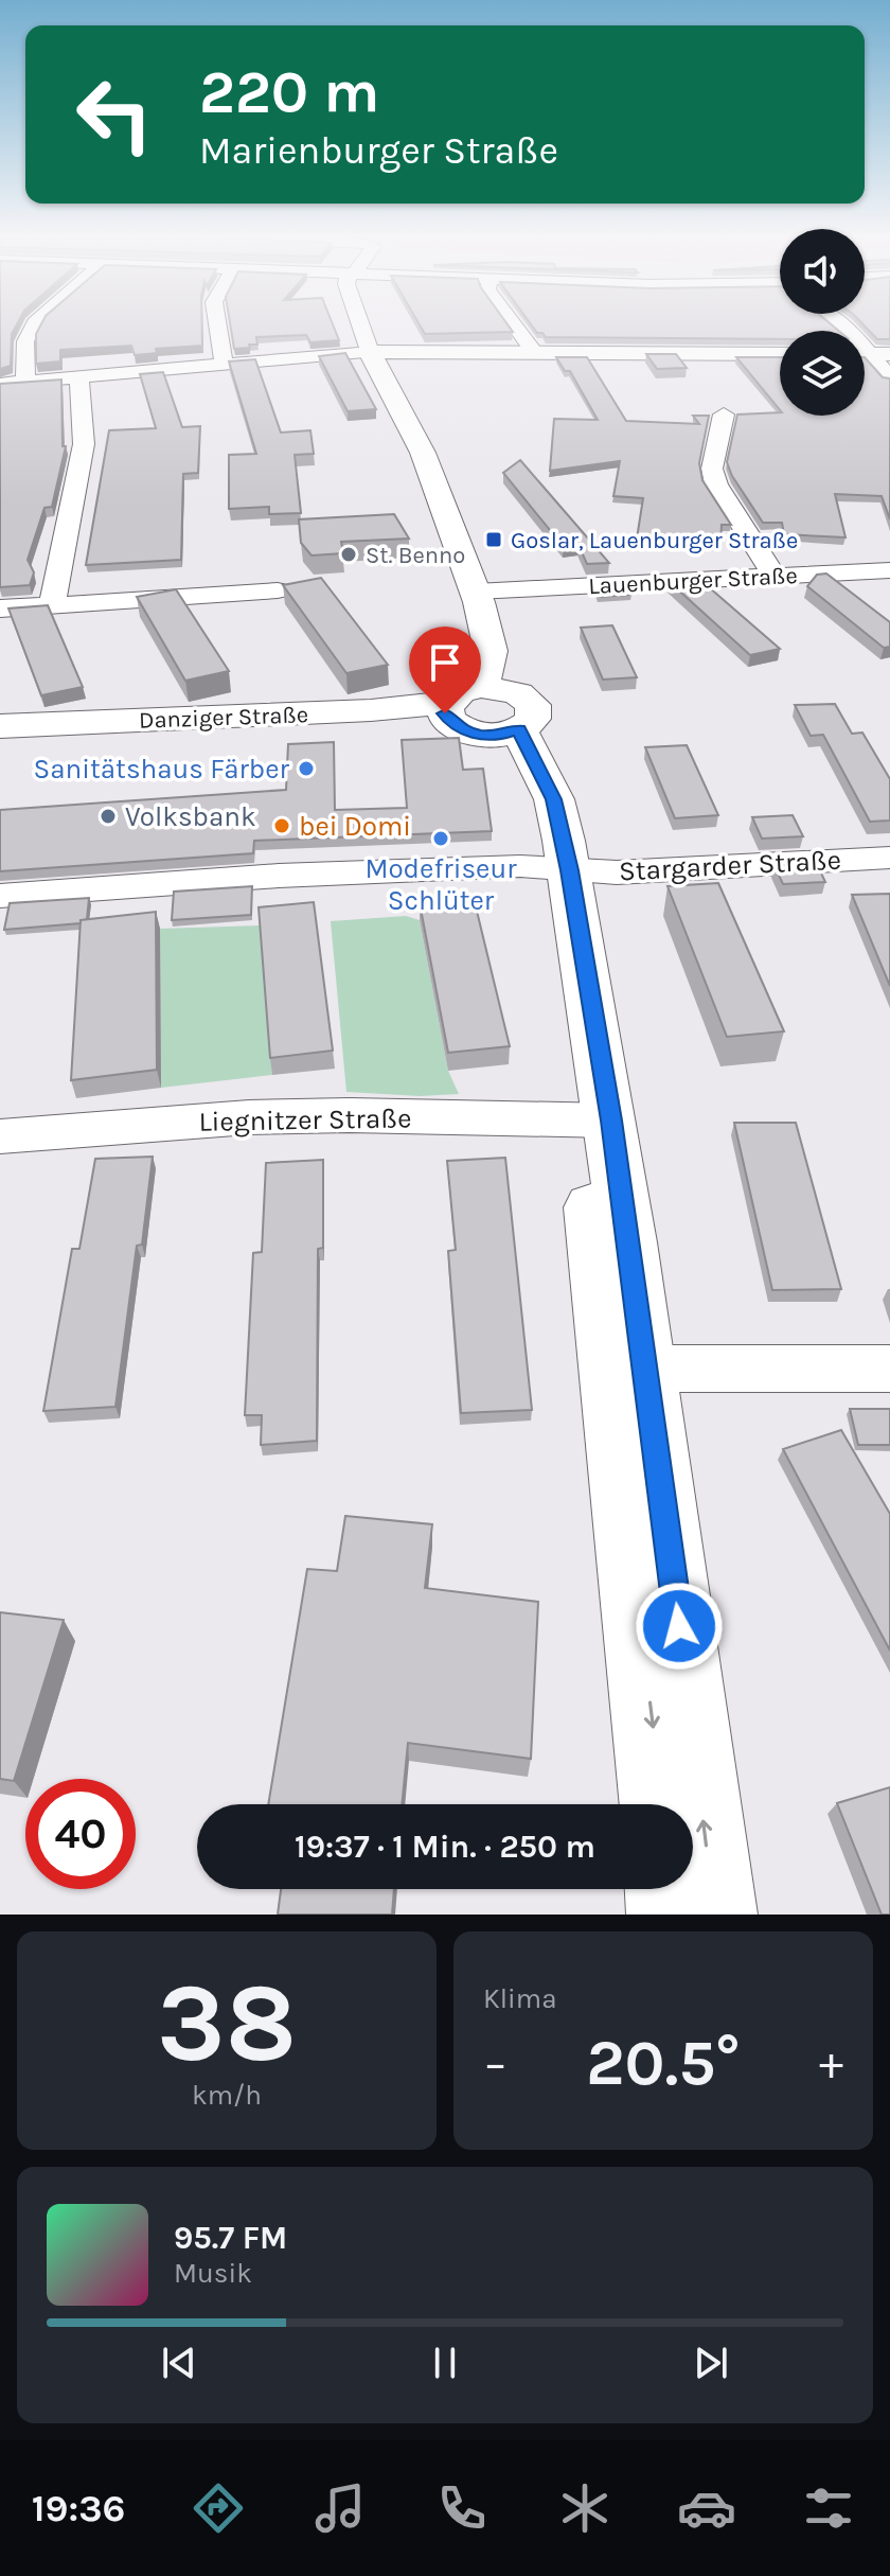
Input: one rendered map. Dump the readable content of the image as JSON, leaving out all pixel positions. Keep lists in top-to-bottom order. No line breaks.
{"streets":{"street":["Lauenburger Straße","Danziger Straße","Stargarder Straße","Liegnitzer Straße"]},"places":{"transit":["Goslar, Lauenburger Straße"],"other":["St. Benno","Sanitätshaus Färber","Volksbank","bei Domi","Modefriseur Schlüter"]},"page":{"turn":["220 m","Marienburger Straße"],"limit":"40","trip":"19:37 · 1 Min. · 250 m","tile":[["38","km/h"],"Klima"],"heat":["−","20.5°","+"],"song":["95.7 FM","Musik"],"tabs":"19:36"}}
